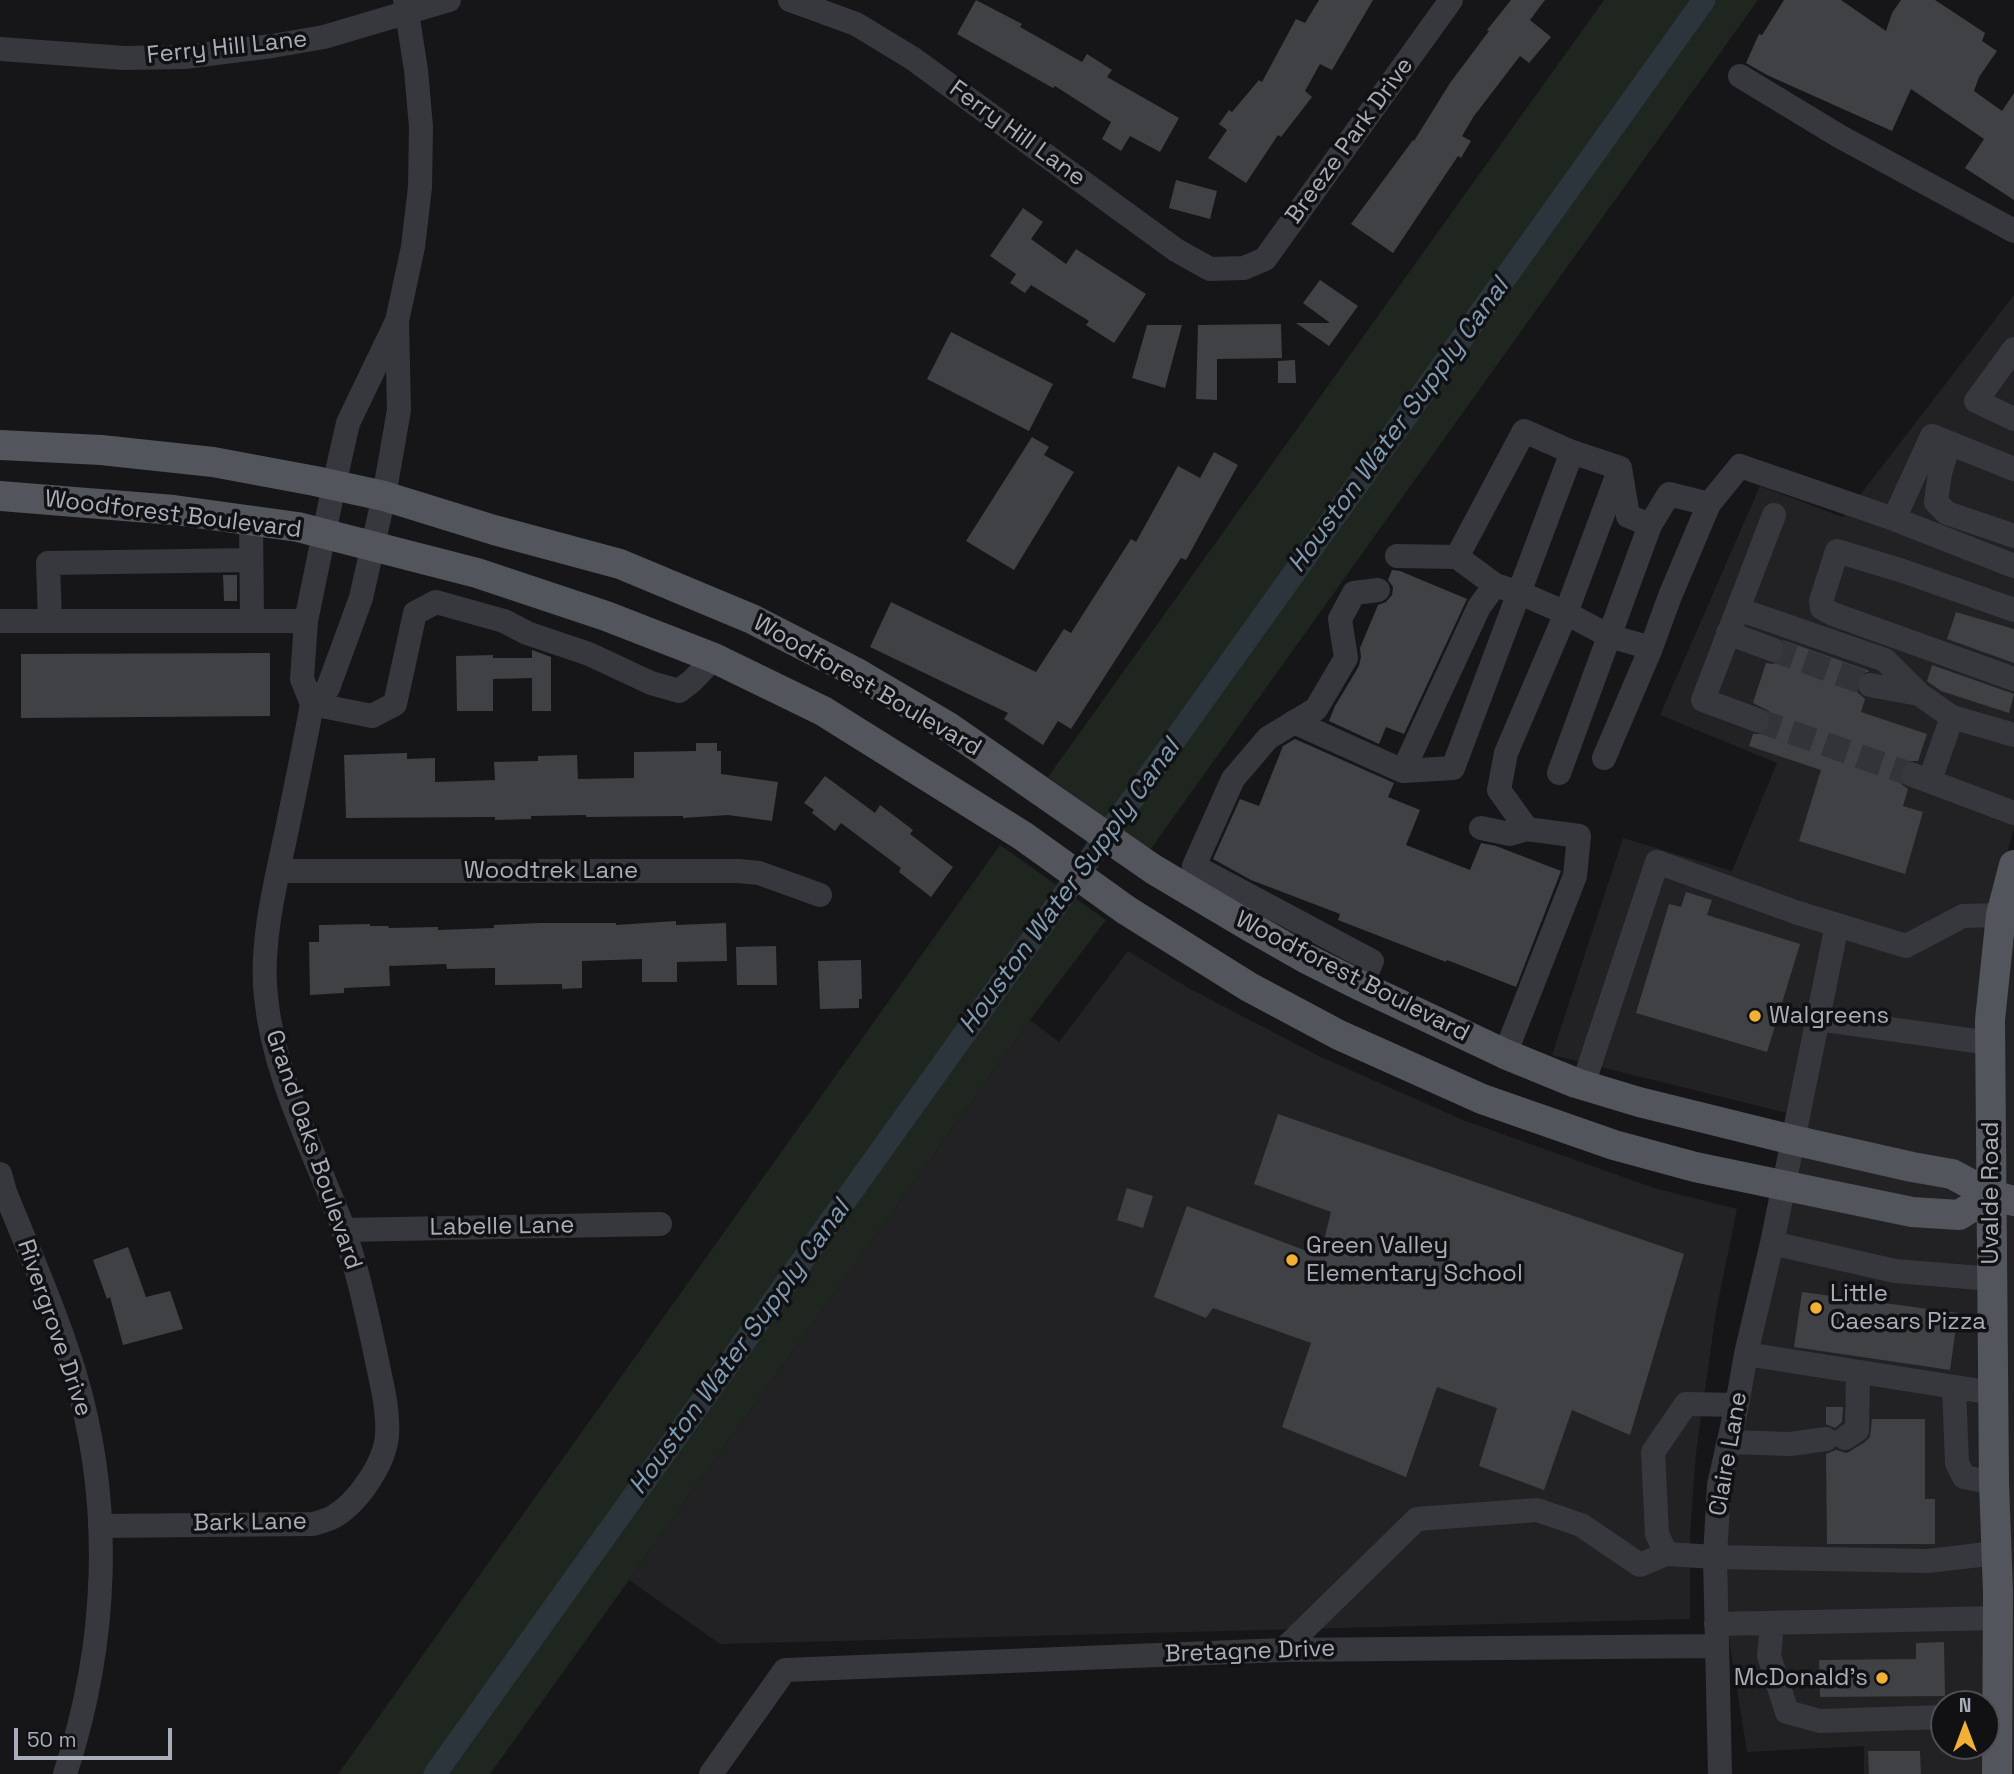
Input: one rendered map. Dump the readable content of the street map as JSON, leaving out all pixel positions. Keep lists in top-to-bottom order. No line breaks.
{"streets":{"main road":["Woodforest Boulevard","Uvalde Road"],"street":["Ferry Hill Lane","Breeze Park Drive","Woodtrek Lane","Grand Oaks Boulevard","Labelle Lane","Rivergrove Drive","Claire Lane","Bark Lane","Bretagne Drive"]},"crossings":[["Ferry Hill Lane","Breeze Park Drive"],["Ferry Hill Lane","Grand Oaks Boulevard"],["Woodforest Boulevard","Grand Oaks Boulevard"],["Woodforest Boulevard","Uvalde Road"],["Woodforest Boulevard","Claire Lane"],["Woodtrek Lane","Grand Oaks Boulevard"],["Grand Oaks Boulevard","Labelle Lane"],["Grand Oaks Boulevard","Bark Lane"],["Uvalde Road","Bretagne Drive"],["Rivergrove Drive","Bark Lane"],["Claire Lane","Bretagne Drive"]],"water":["Houston Water Supply Canal"],"places":["Walgreens","Green Valley Elementary School","Little Caesars Pizza","McDonald's"],"scale_bar":"50 m","north":"top"}
